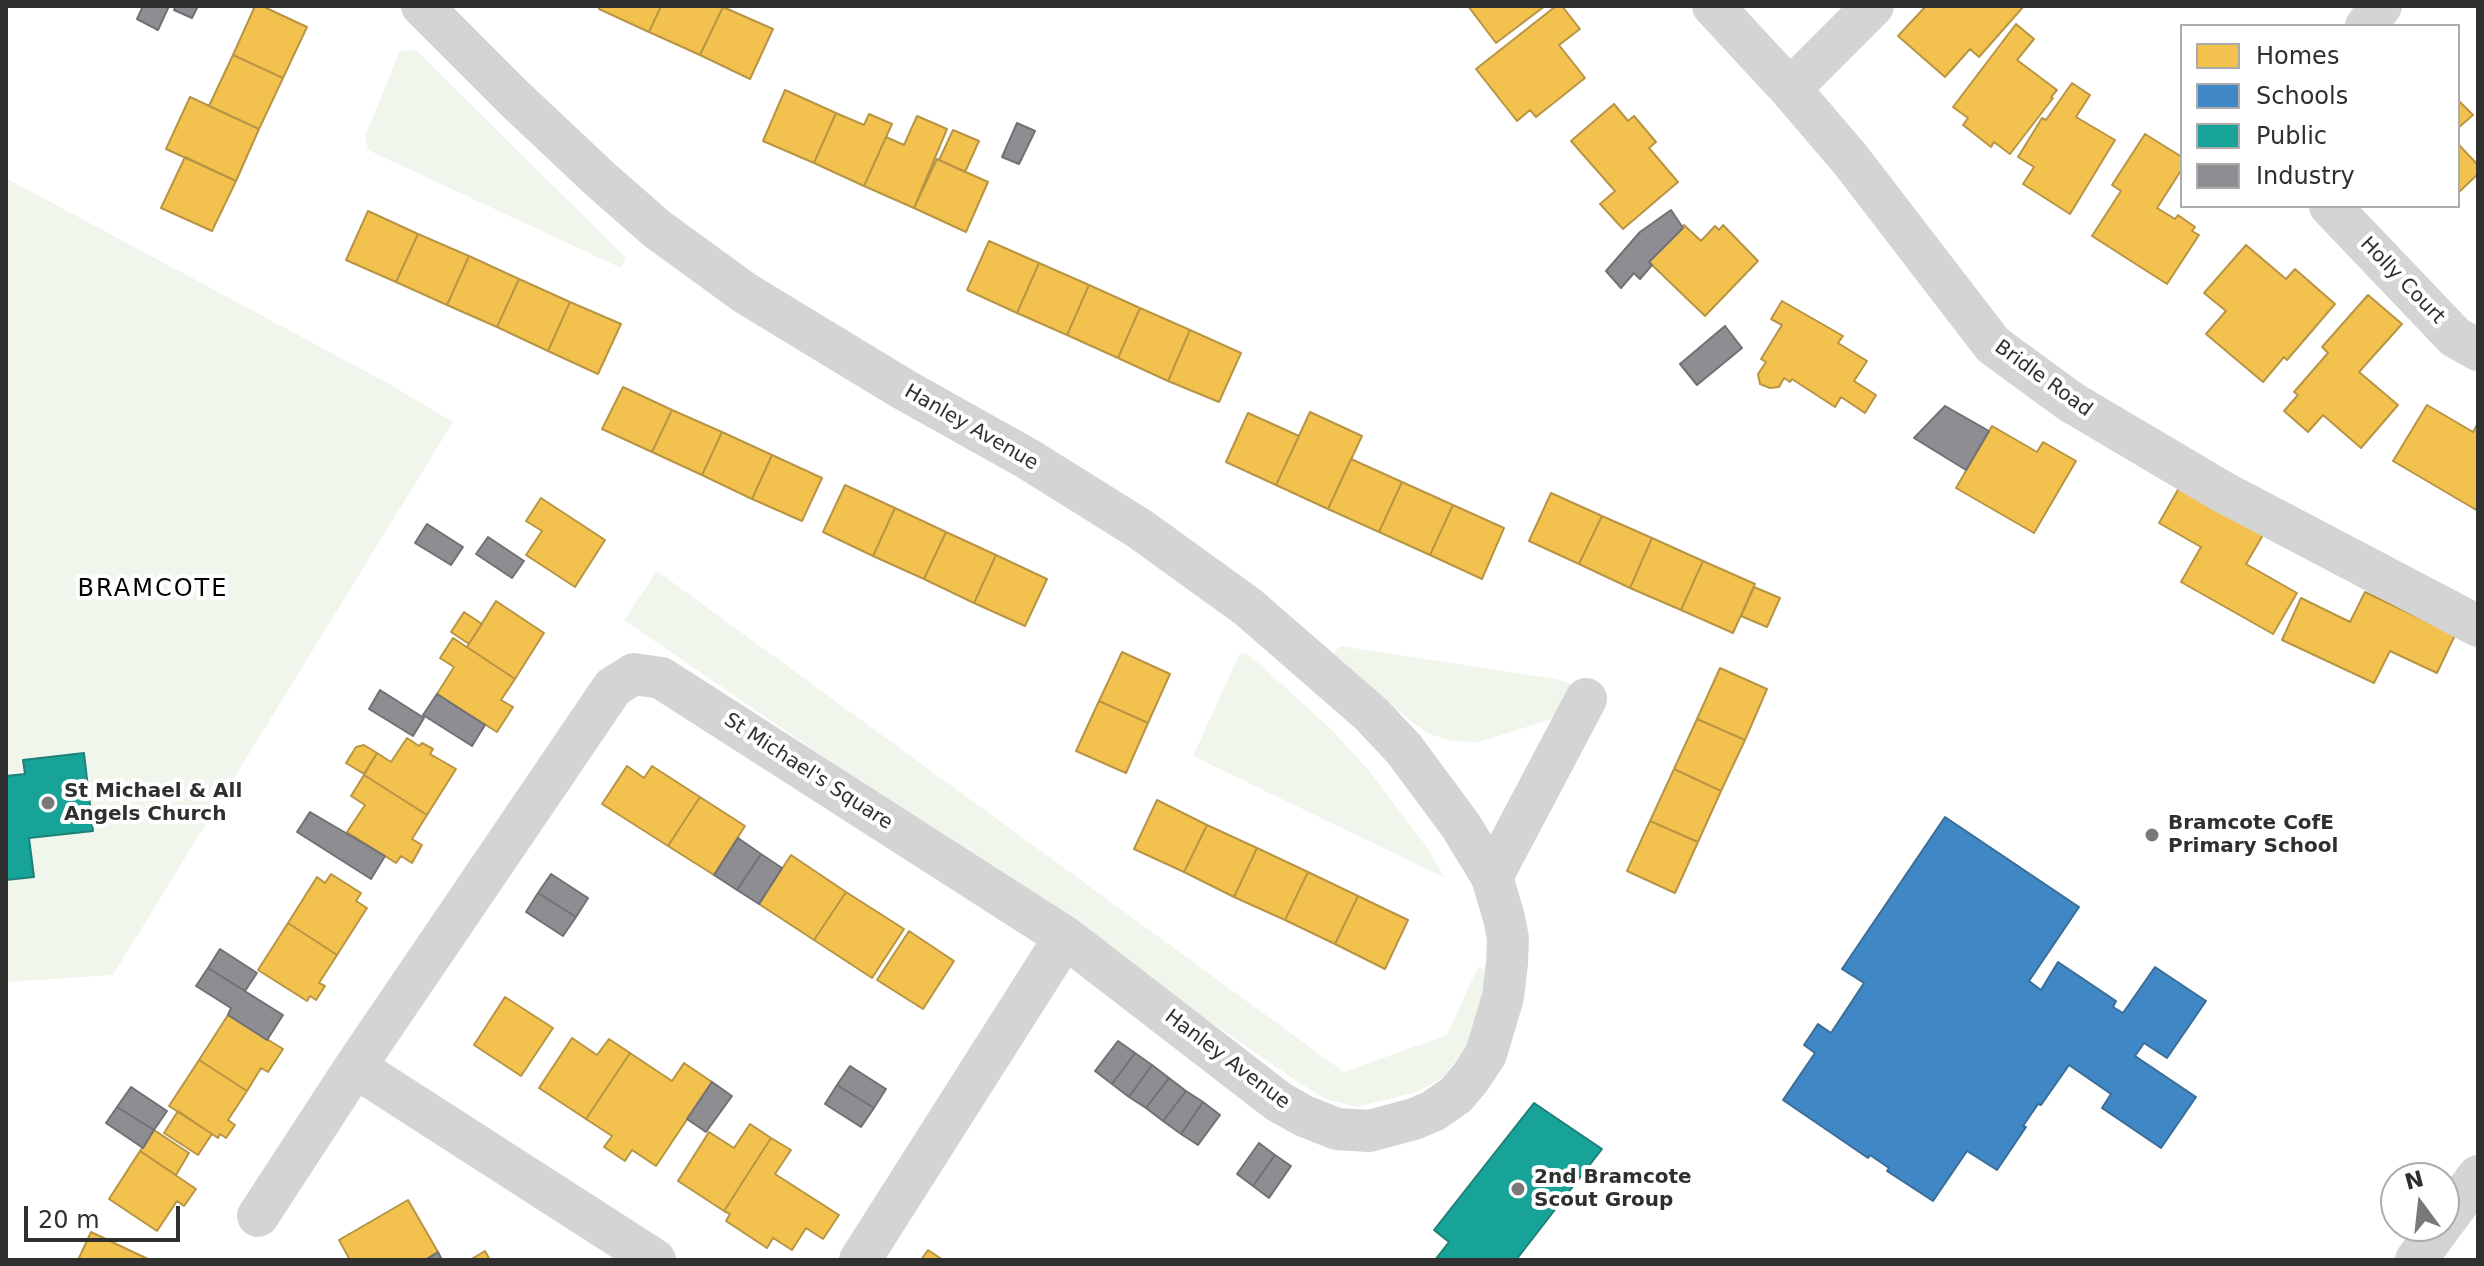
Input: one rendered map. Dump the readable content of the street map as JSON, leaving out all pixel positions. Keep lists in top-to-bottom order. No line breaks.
{"streets":{"street":["Holly Court","Bridle Road","Hanley Avenue","St Michael's Square"]},"crossings":[["Hanley Avenue","St Michael's Square"]],"districts":["BRAMCOTE"],"places":["St Michael & All Angels Church","Bramcote CofE Primary School","2nd Bramcote Scout Group"],"legend":["Homes","Schools","Public","Industry"],"scale_bar":"20 m","north":"top"}
